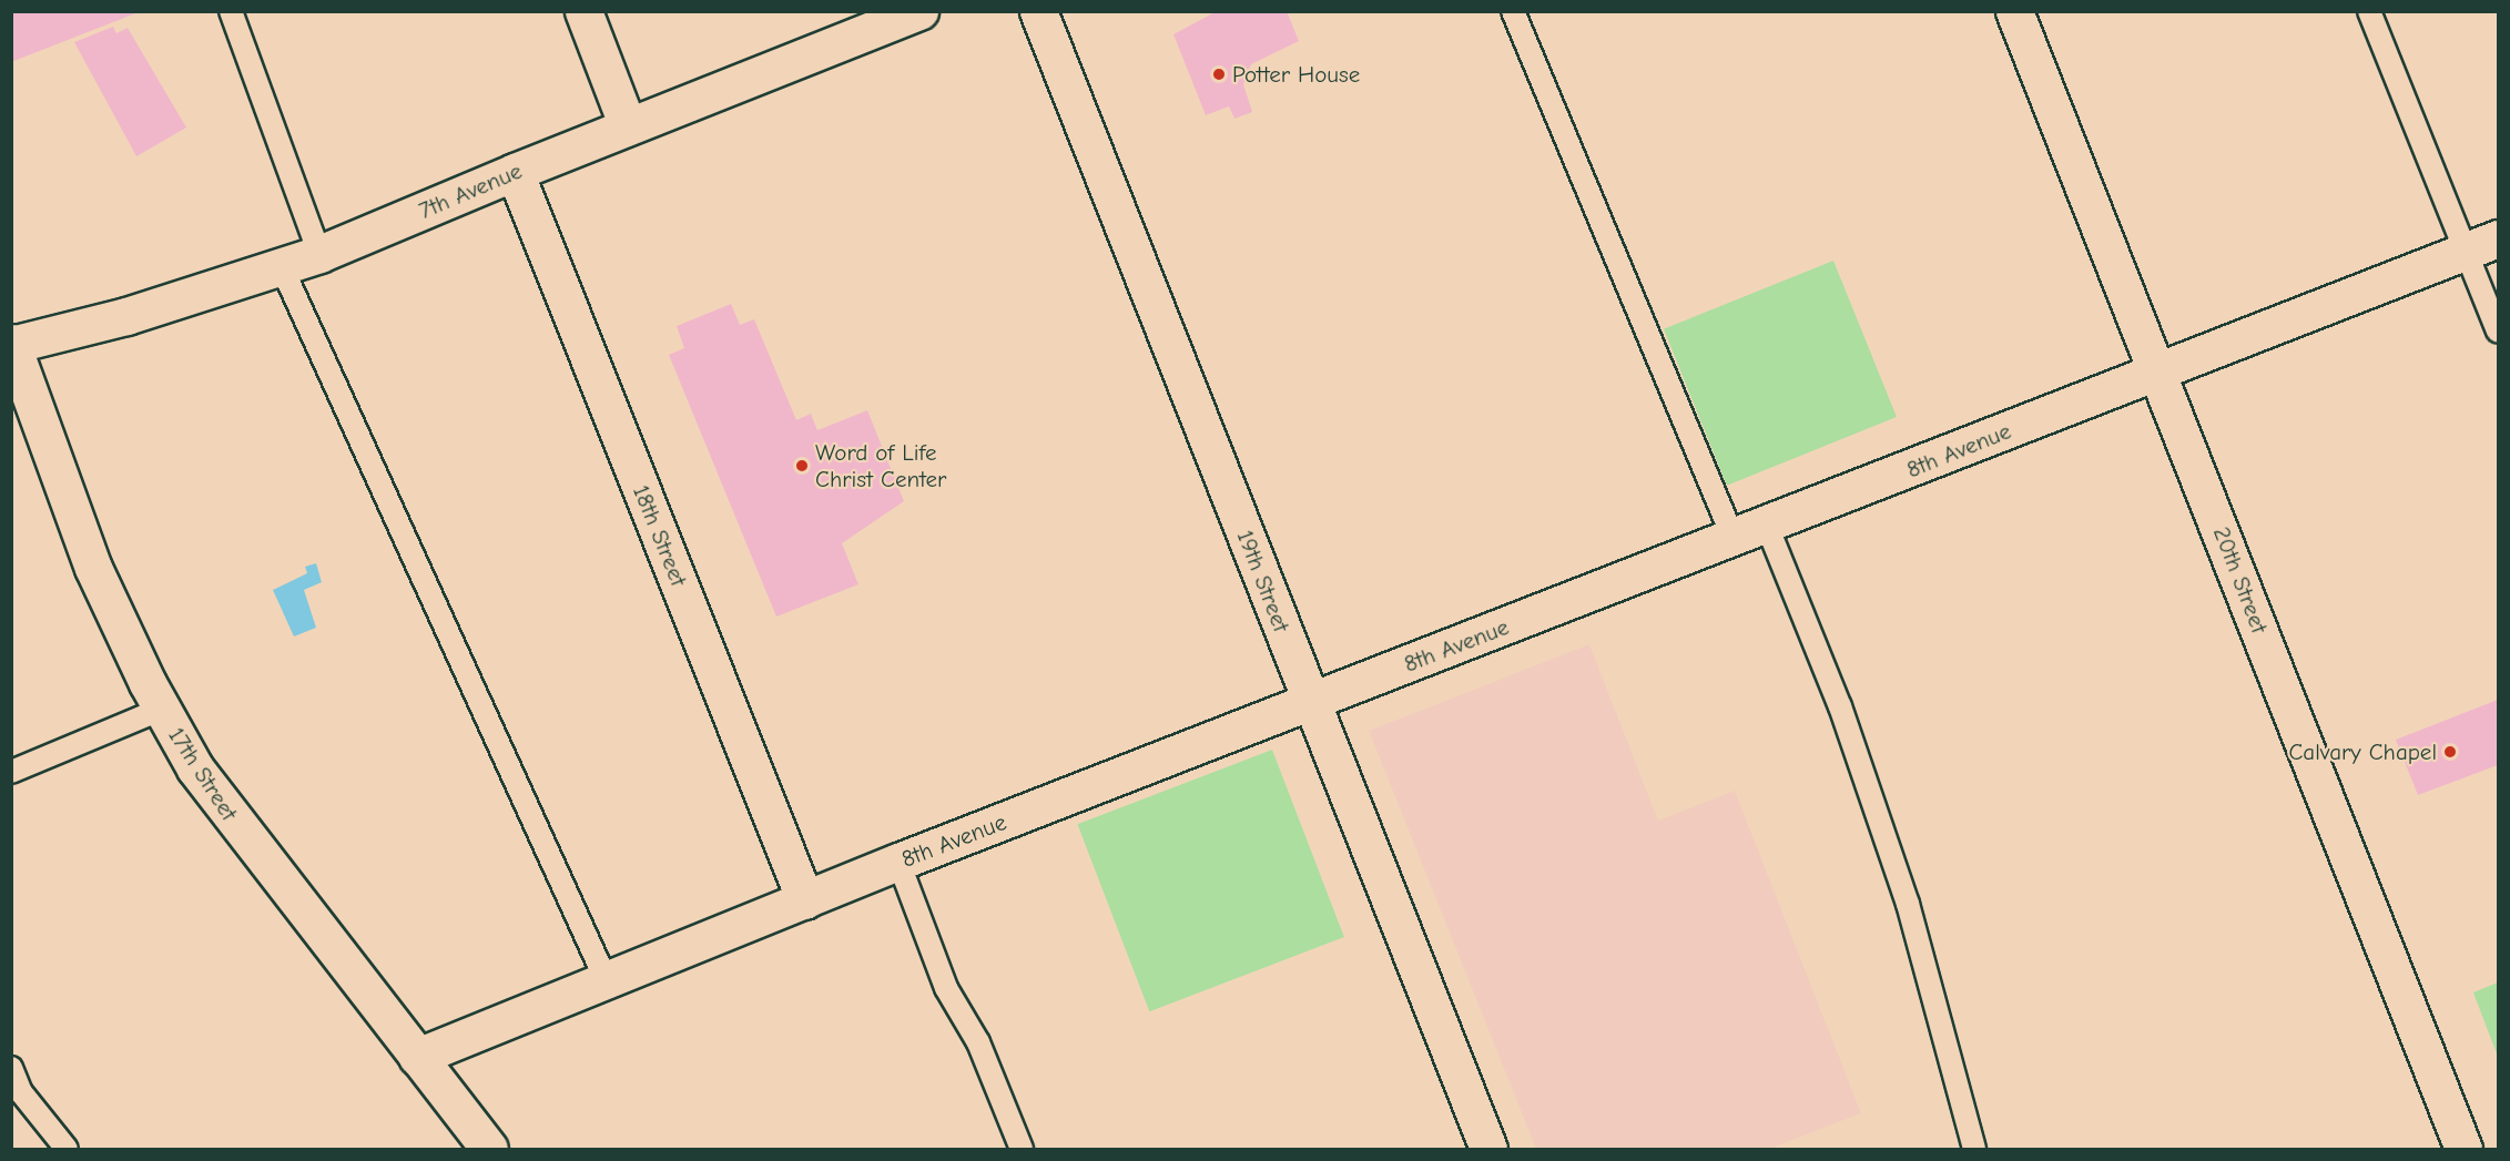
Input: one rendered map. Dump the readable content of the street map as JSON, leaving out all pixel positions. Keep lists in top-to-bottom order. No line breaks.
{"streets":{"street":["7th Avenue","8th Avenue","18th Street","20th Street","19th Street","17th Street"]},"crossings":[["7th Avenue","18th Street"],["7th Avenue","17th Street"],["8th Avenue","18th Street"],["8th Avenue","20th Street"],["8th Avenue","19th Street"],["8th Avenue","17th Street"]],"places":["Potter House","Word of Life Christ Center","Calvary Chapel"]}
